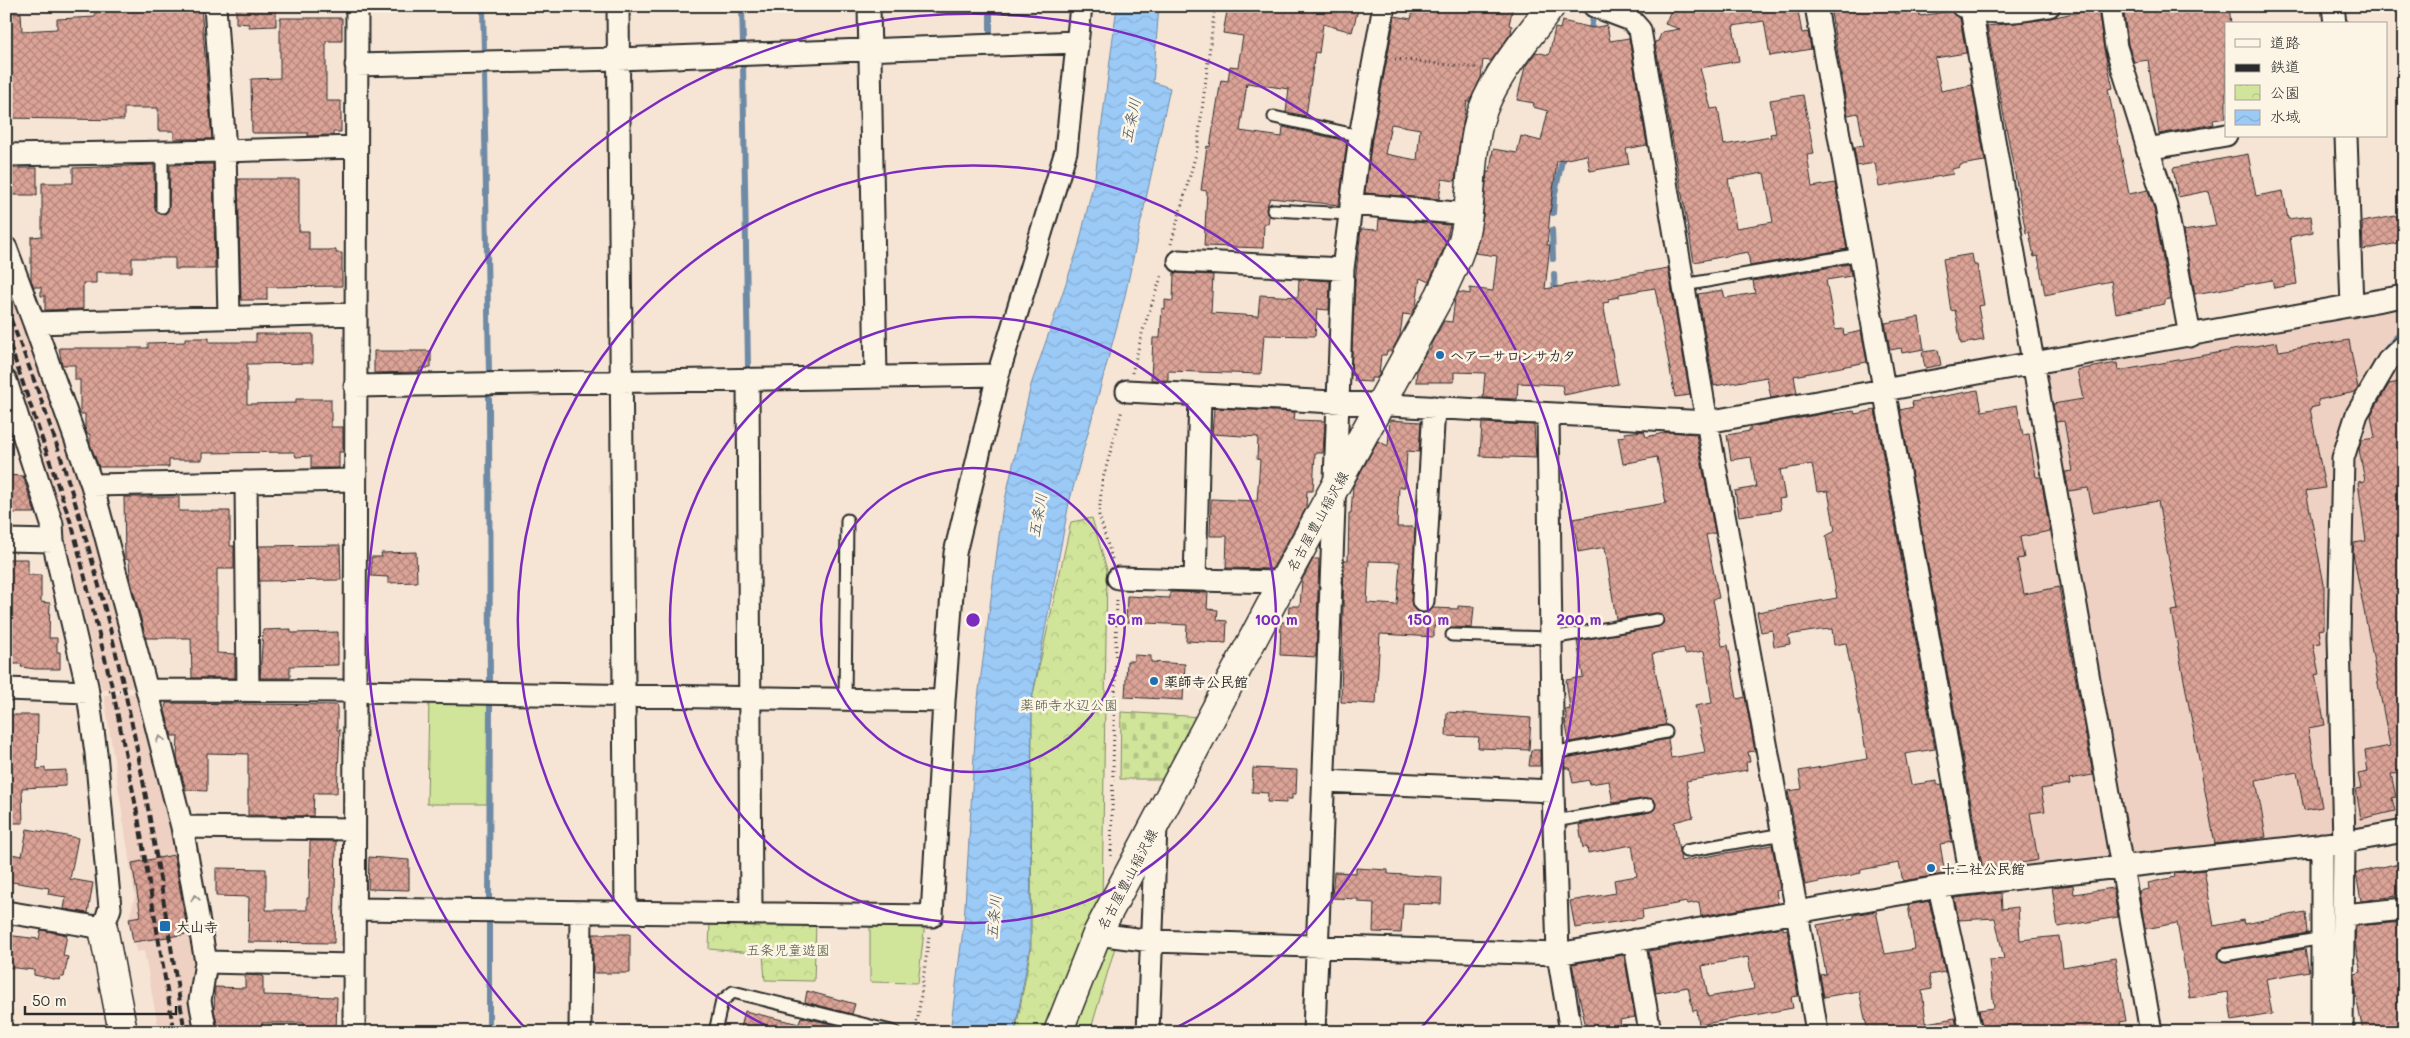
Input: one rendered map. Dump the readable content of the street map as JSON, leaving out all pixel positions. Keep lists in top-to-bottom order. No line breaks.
{"streets":{"main road":["名古屋豊山稲沢線"]},"water":["五条川"],"parks":["薬師寺水辺公園","五条児童遊園"],"places":{"other":["ヘアーサロンサカタ","薬師寺公民館","十二社公民館"],"transit":["大山寺"]},"legend":["道路","鉄道","公園","水域"],"scale_bar":"50 m","rings":["50 m","100 m","150 m","200 m"]}
